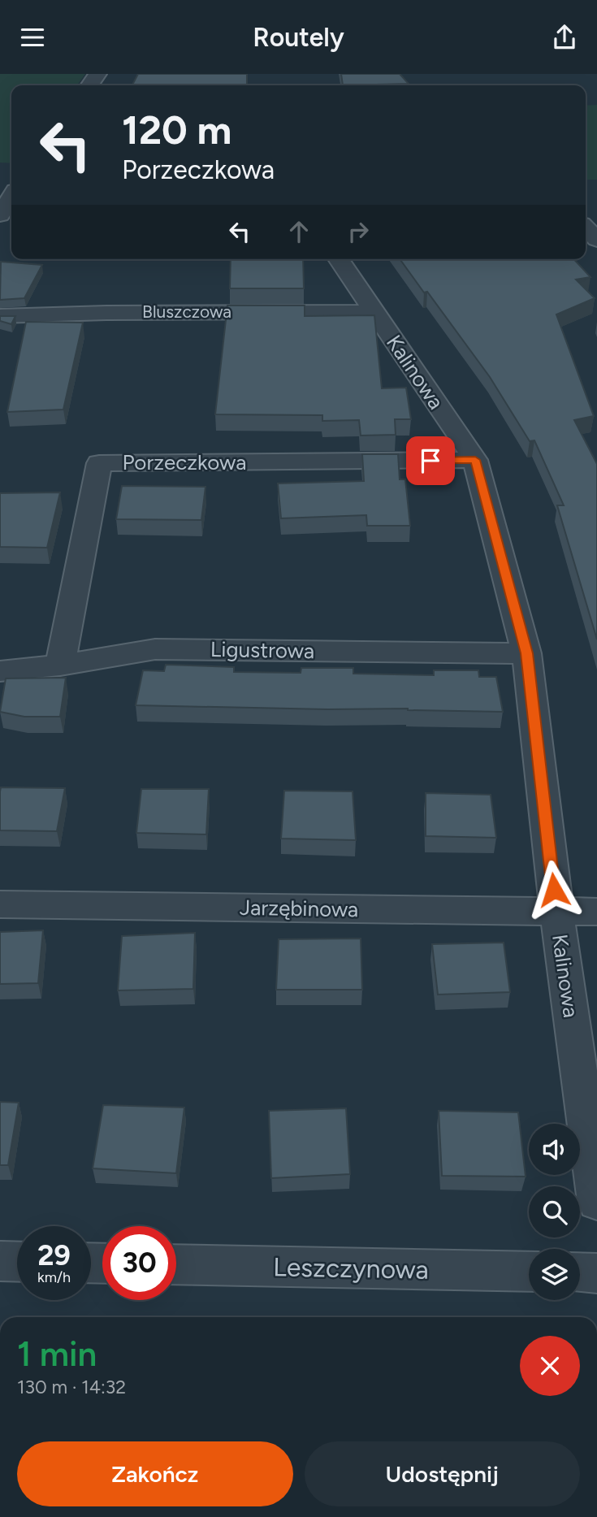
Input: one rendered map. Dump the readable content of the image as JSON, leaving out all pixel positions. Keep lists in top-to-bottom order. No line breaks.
{"streets":{"street":["Bluszczowa","Kalinowa","Porzeczkowa","Ligustrowa","Jarzębinowa","Leszczynowa"]},"crossings":[["Bluszczowa","Kalinowa"],["Kalinowa","Porzeczkowa"],["Kalinowa","Ligustrowa"],["Kalinowa","Jarzębinowa"],["Porzeczkowa","Ligustrowa"]],"page":{"header":"Routely","turn":["120 m","Porzeczkowa"],"speed":"29 km/h","limit":"30","heading":["1 min","130 m · 14:32"],"buttons":["Zakończ","Udostępnij"]}}
